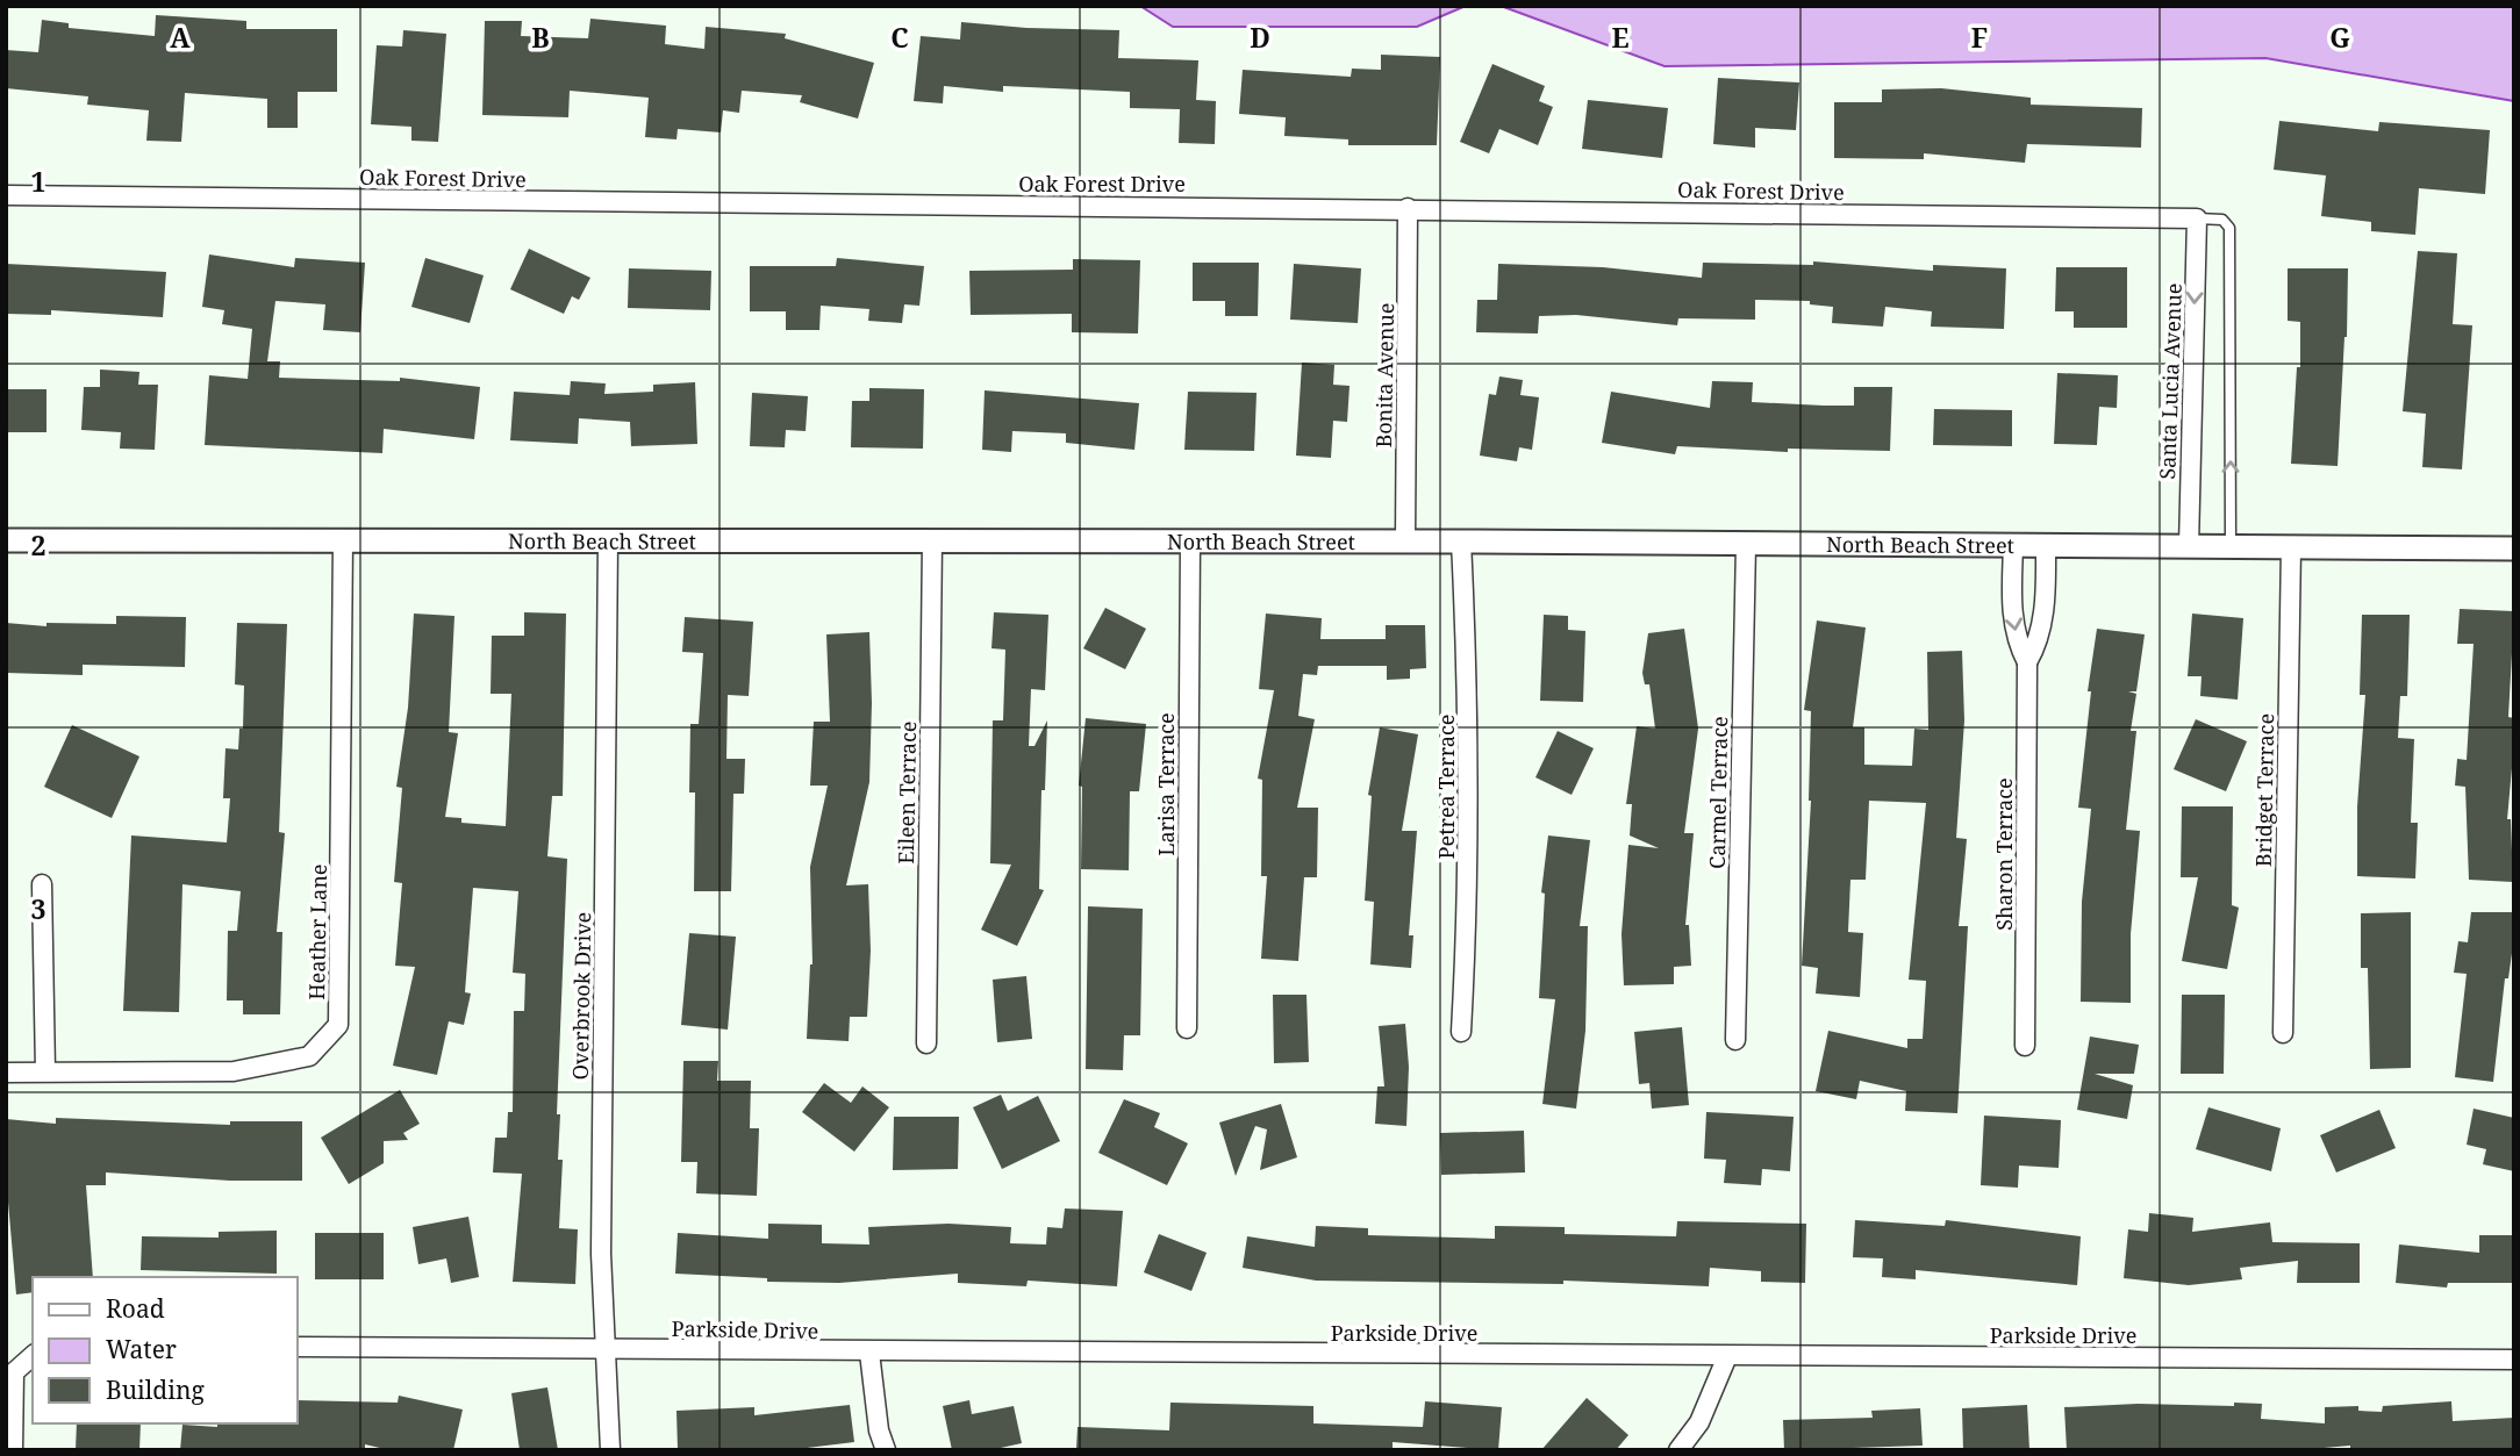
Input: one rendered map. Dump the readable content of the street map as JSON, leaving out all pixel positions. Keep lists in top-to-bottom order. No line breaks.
{"streets":{"street":["Oak Forest Drive","Bonita Avenue","Santa Lucia Avenue","North Beach Street","Larisa Terrace","Petrea Terrace","Bridget Terrace","Eileen Terrace","Carmel Terrace","Sharon Terrace","Heather Lane","Overbrook Drive","Parkside Drive"]},"crossings":[["Oak Forest Drive","Bonita Avenue"],["Oak Forest Drive","Santa Lucia Avenue"],["Bonita Avenue","North Beach Street"],["Santa Lucia Avenue","North Beach Street"],["North Beach Street","Larisa Terrace"],["North Beach Street","Petrea Terrace"],["North Beach Street","Bridget Terrace"],["North Beach Street","Eileen Terrace"],["North Beach Street","Carmel Terrace"],["North Beach Street","Sharon Terrace"],["North Beach Street","Heather Lane"],["North Beach Street","Overbrook Drive"],["Overbrook Drive","Parkside Drive"]],"one_way":["Santa Lucia Avenue"],"legend":["Road","Water","Building"],"grid":{"columns":["A","B","C","D","E","F","G"],"rows":["1","2","3"]}}
